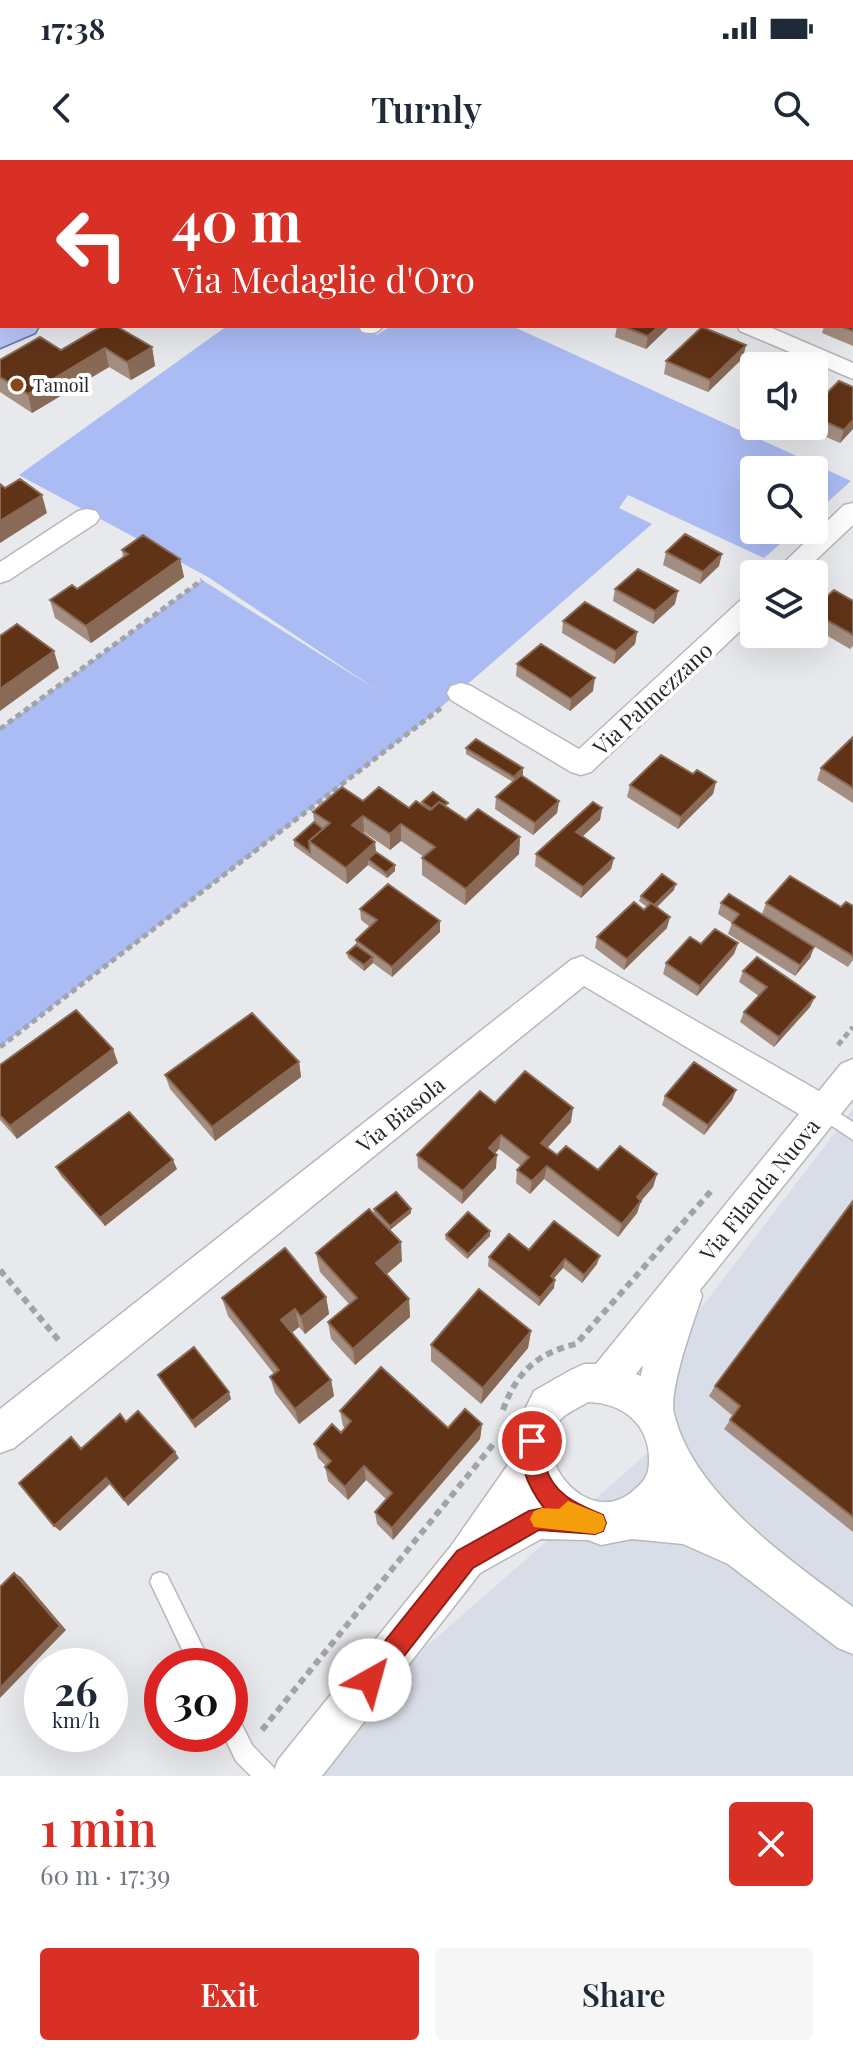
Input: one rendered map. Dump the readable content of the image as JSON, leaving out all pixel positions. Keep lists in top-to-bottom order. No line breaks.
{"streets":{"street":["Via Palmezzano","Via Biasola","Via Filanda Nuova"]},"crossings":[["Via Biasola","Via Filanda Nuova"]],"places":["Tamoil"],"page":{"status":"17:38","header":"Turnly","turn":["40 m","Via Medaglie d'Oro"],"speed":"26 km/h","limit":"30","heading":["1 min","60 m · 17:39"],"buttons":["Exit","Share"]}}
